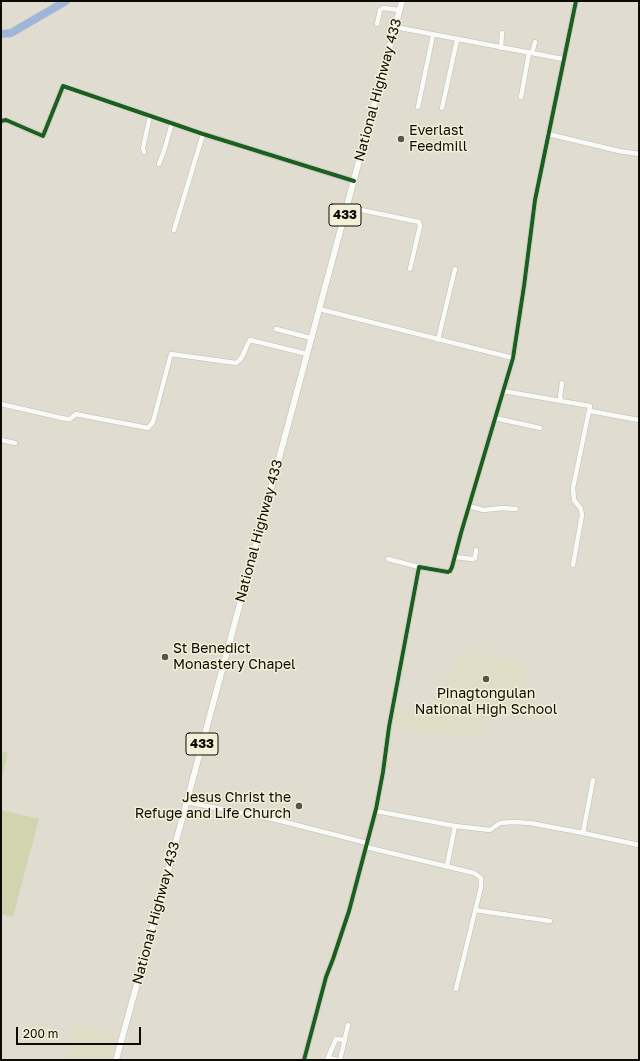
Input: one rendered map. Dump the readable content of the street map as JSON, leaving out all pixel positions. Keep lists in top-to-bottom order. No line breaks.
{"streets":{"main road":["National Highway 433","433"]},"places":["Everlast Feedmill","St Benedict Monastery Chapel","Pinagtongulan National High School","Jesus Christ the Refuge and Life Church"],"scale_bar":"200 m"}
